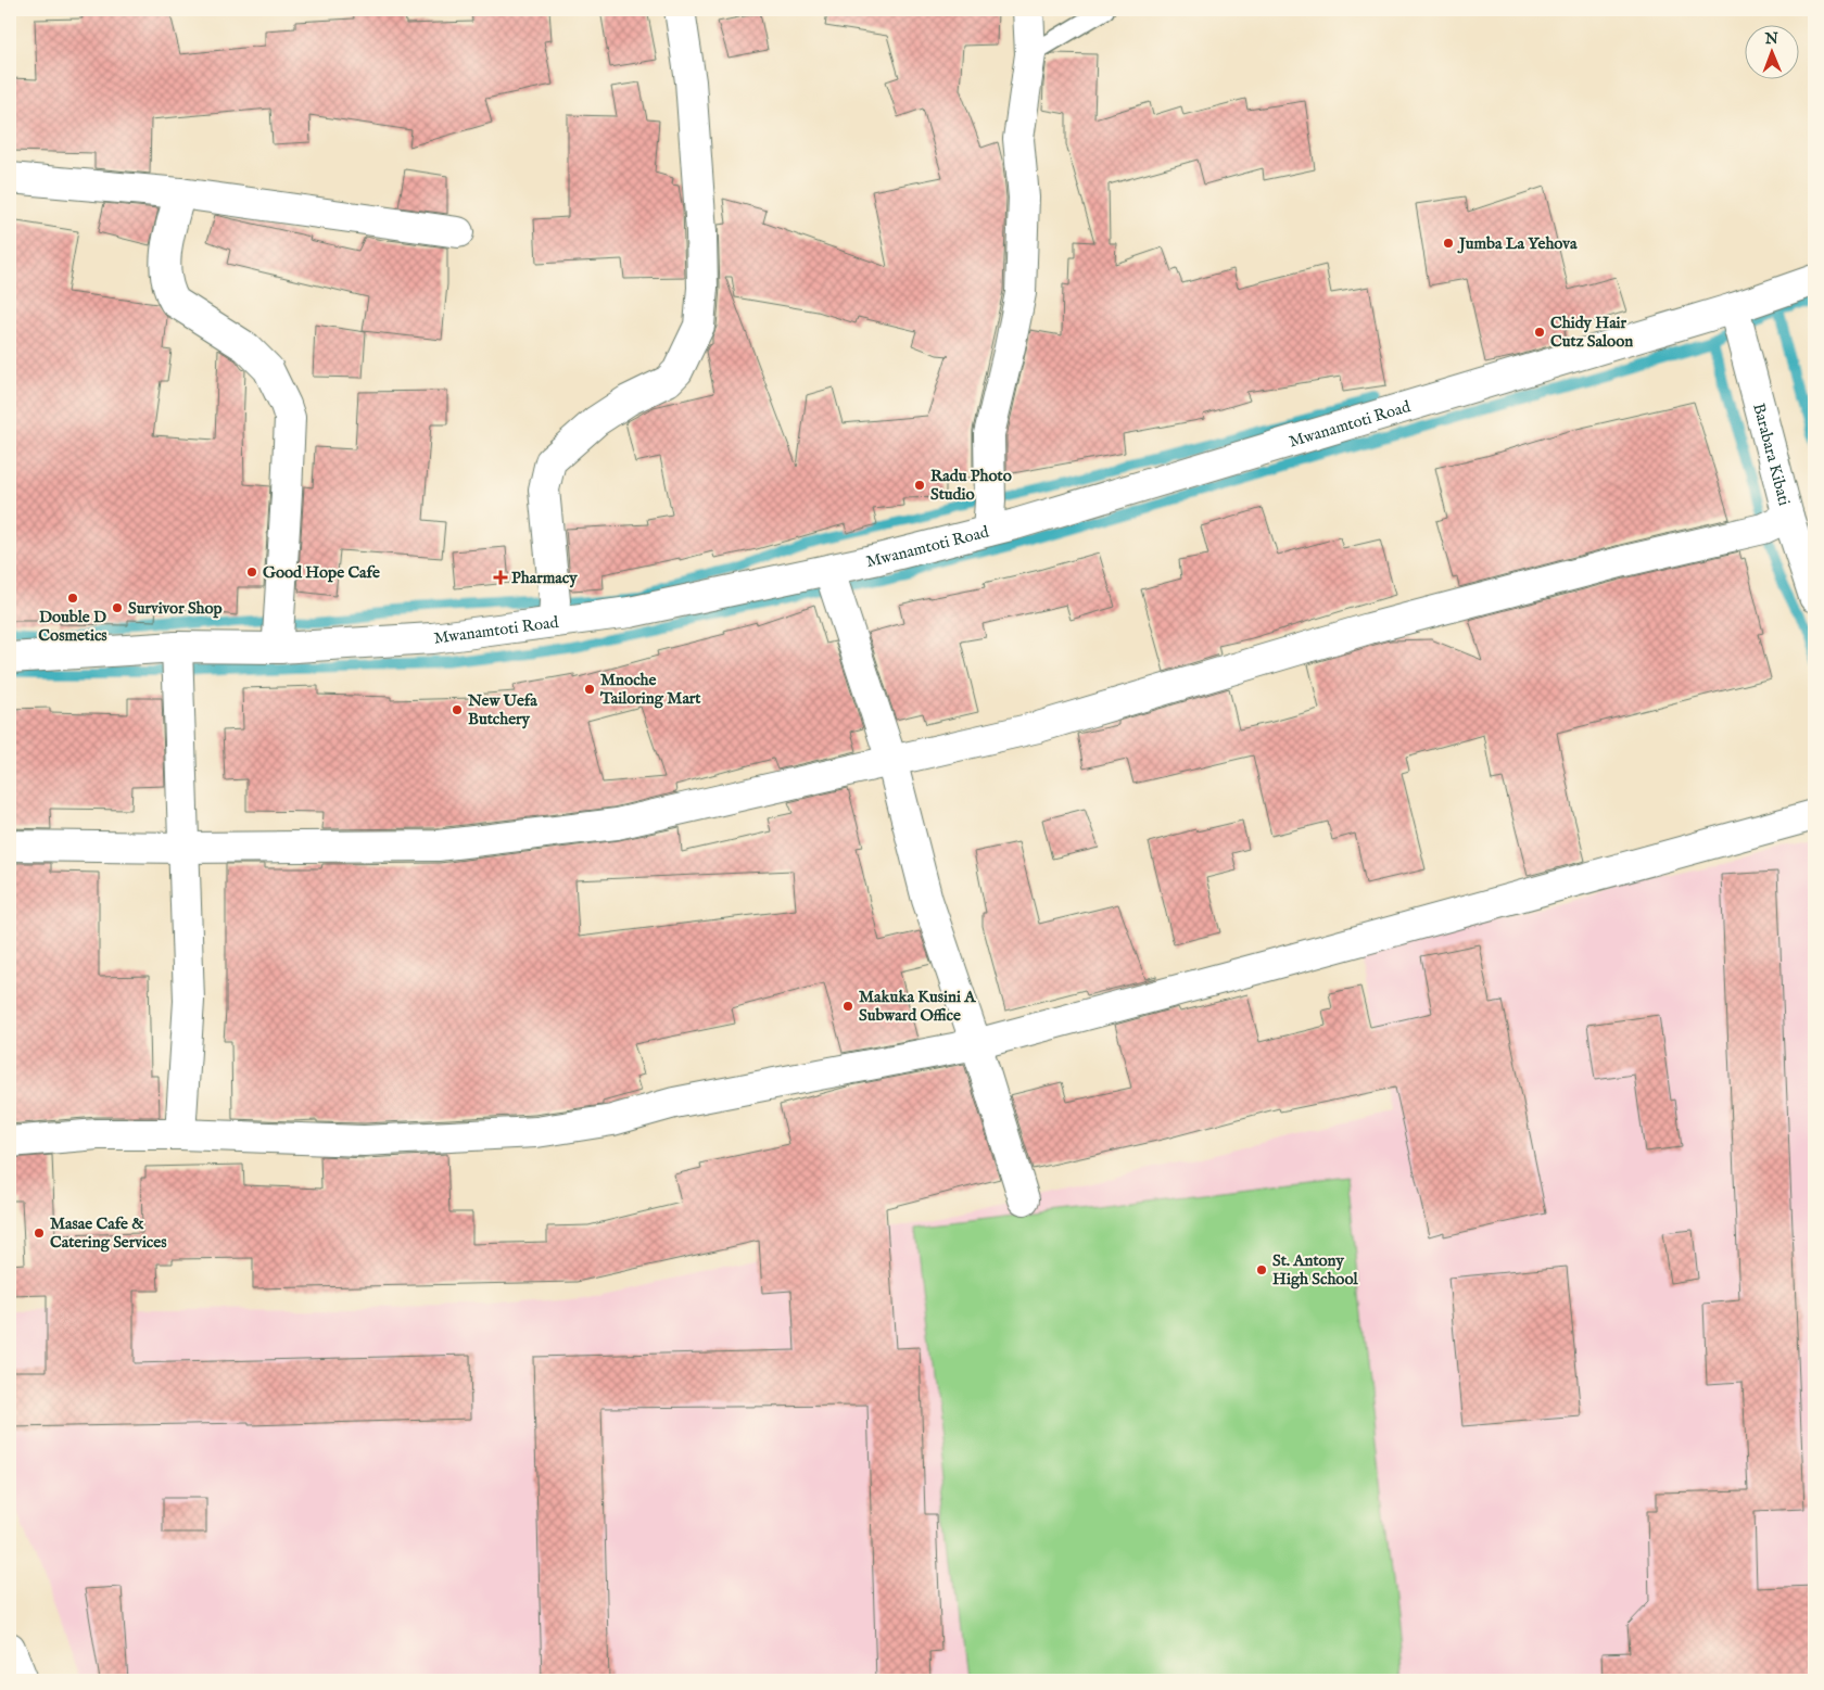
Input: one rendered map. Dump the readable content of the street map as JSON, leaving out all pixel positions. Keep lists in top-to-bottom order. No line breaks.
{"streets":{"main road":["Mwanamtoti Road","Barabara Kibati"]},"crossings":[["Mwanamtoti Road","Barabara Kibati"]],"places":{"other":["Jumba La Yehova","Chidy Hair Cutz Saloon","Radu Photo Studio","Good Hope Cafe","Double D Cosmetics","Survivor Shop","Mnoche Tailoring Mart","New Uefa Butchery","Makuka Kusini A Subward Office","Masae Cafe & Catering Services","St. Antony High School"],"health":["Pharmacy"]},"north":"top"}
